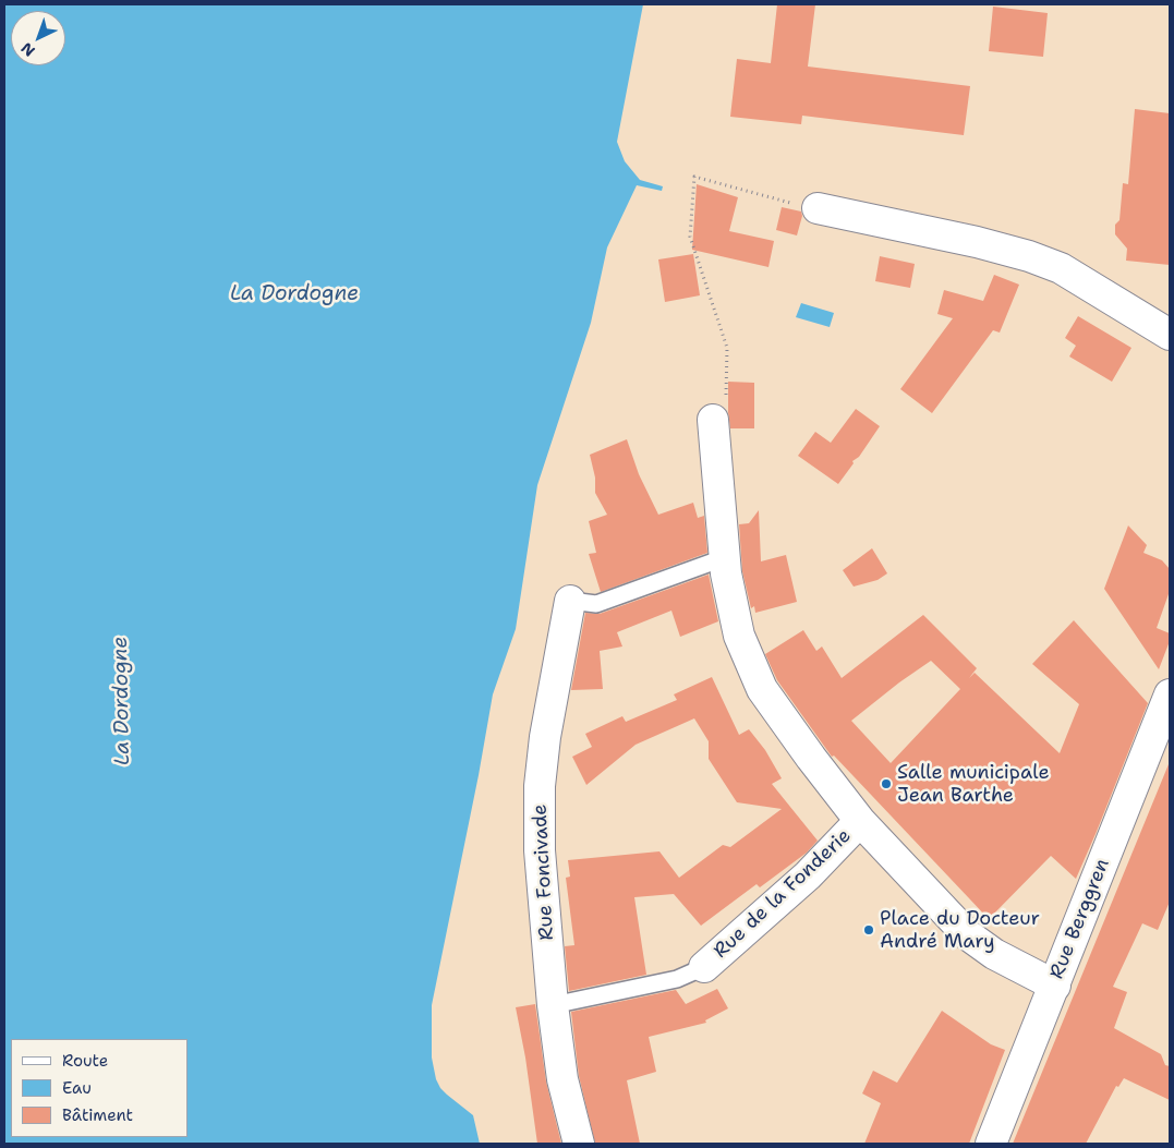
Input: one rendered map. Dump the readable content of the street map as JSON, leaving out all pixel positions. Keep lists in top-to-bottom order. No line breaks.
{"streets":{"street":["Rue Foncivade","Rue de la Fonderie","Rue Berggren"]},"water":["La Dordogne"],"places":["Salle municipale Jean Barthe","Place du Docteur André Mary"],"legend":["Route","Eau","Bâtiment"],"north":"bottom left"}
